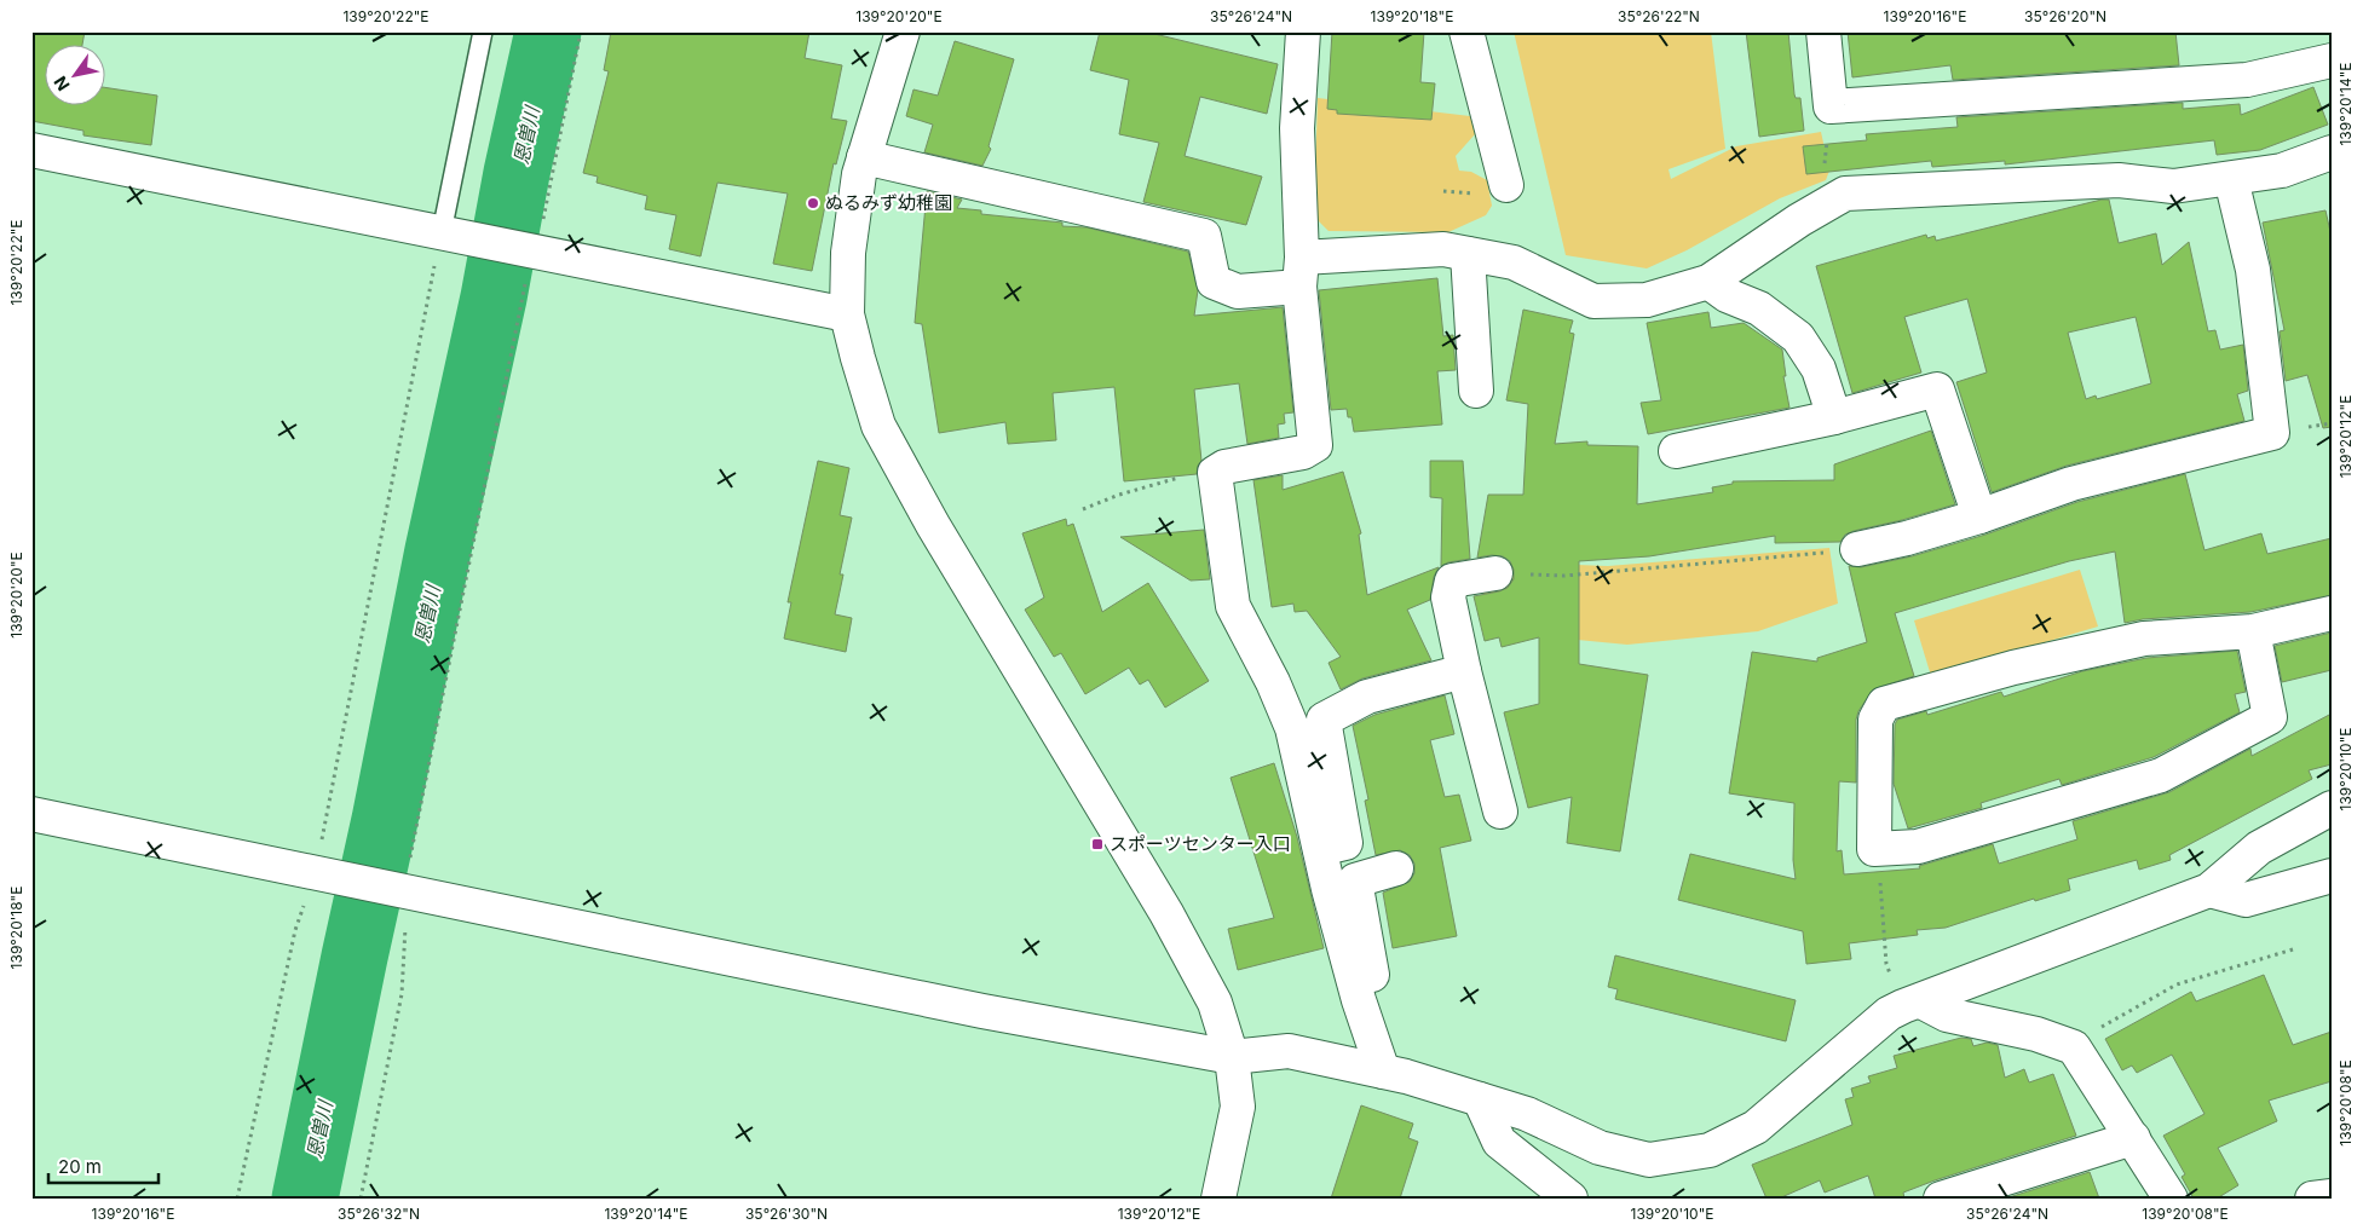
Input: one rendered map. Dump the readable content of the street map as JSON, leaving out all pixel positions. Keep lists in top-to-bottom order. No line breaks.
{"water":["恩曽川"],"places":{"other":["ぬるみず幼稚園"],"transit":["スポーツセンター入口"]},"scale_bar":"20 m","north":"bottom left","coordinates":["139°20'22\"E","139°20'20\"E","35°26'24\"N","139°20'18\"E","35°26'22\"N","139°20'16\"E","35°26'20\"N","139°20'14\"E","139°20'12\"E","139°20'10\"E","139°20'08\"E","35°26'32\"N","35°26'30\"N"]}
